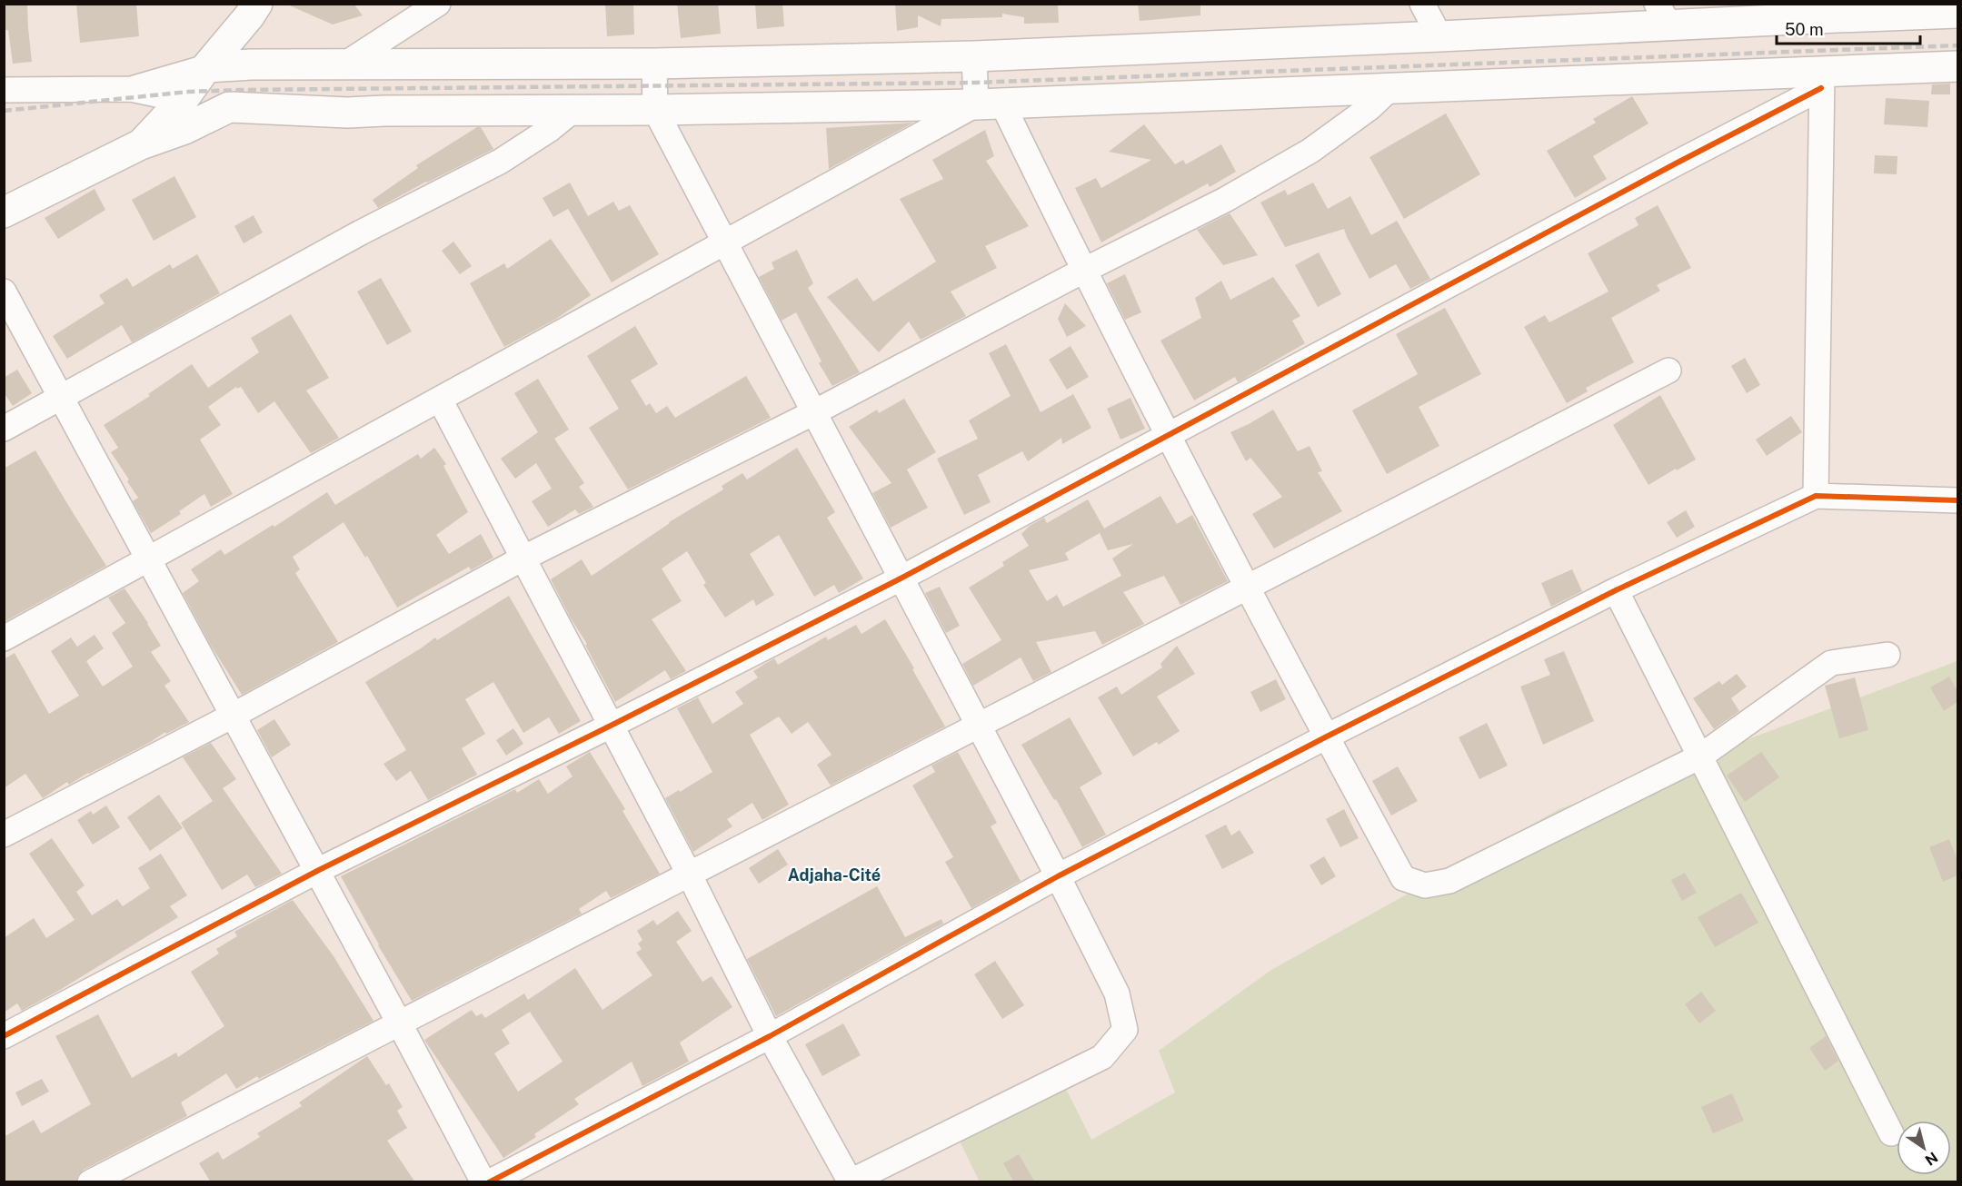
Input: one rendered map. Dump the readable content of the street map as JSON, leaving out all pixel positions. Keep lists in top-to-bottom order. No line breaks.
{"districts":["Adjaha-Cité"],"scale_bar":"50 m","north":"bottom right"}
